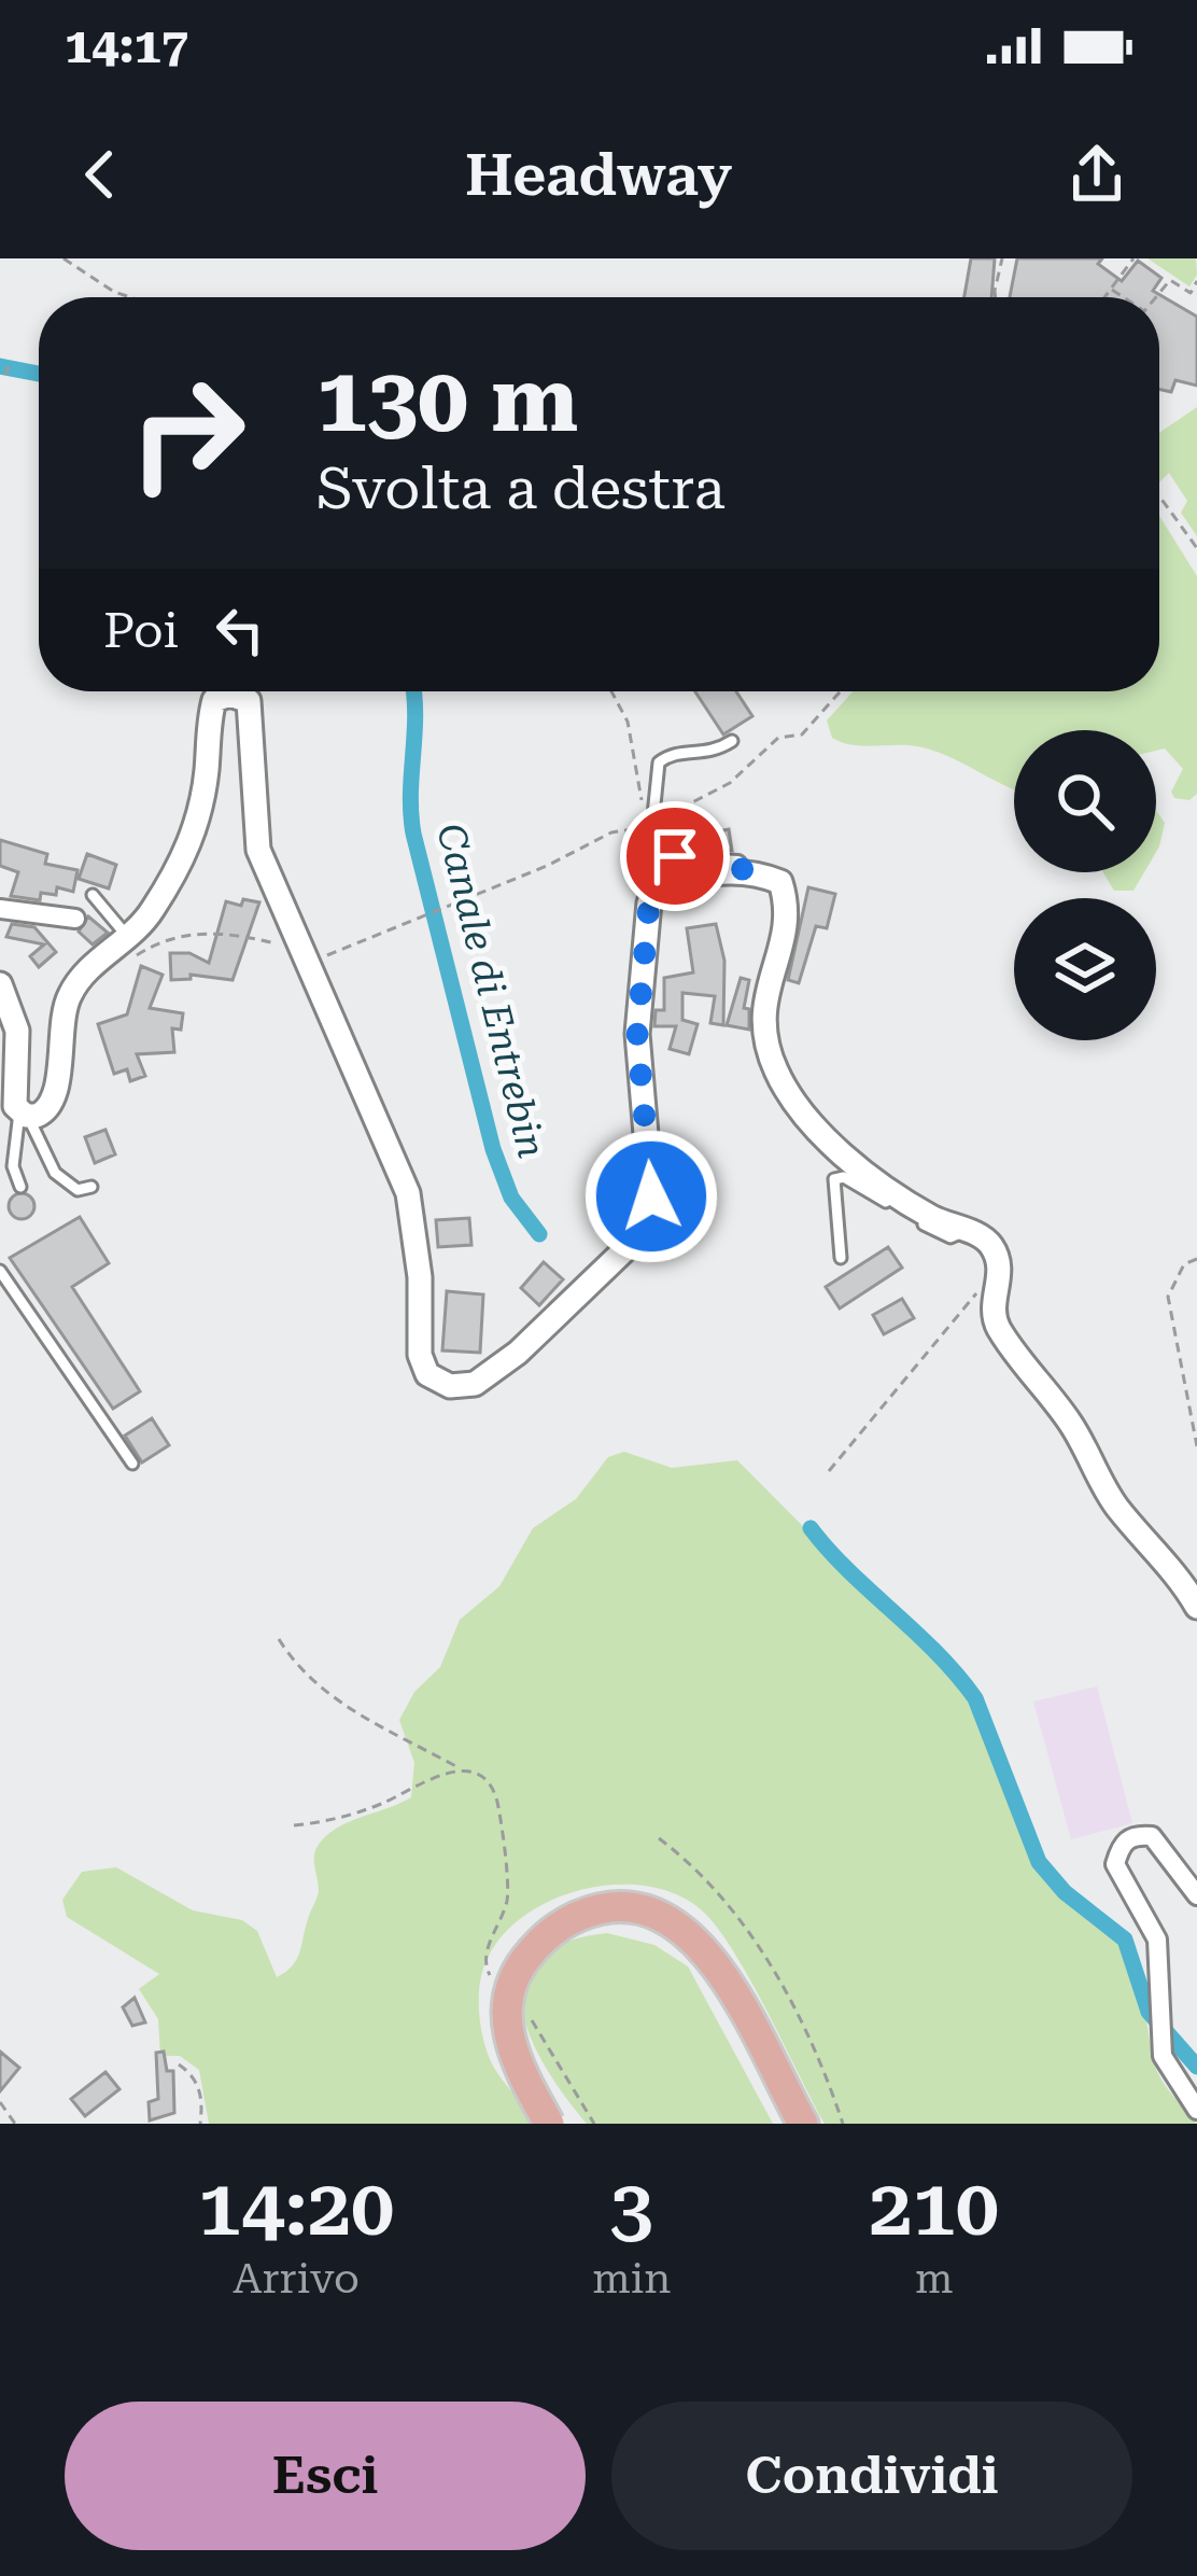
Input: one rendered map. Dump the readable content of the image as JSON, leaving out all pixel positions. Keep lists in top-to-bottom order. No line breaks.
{"water":["Canale di Entrebin"],"page":{"status":"14:17","header":"Headway","turn":["130 m","Svolta a destra"],"then":"Poi","eta":["14:20","Arrivo","3","min","210","m"],"buttons":["Esci","Condividi"]}}
